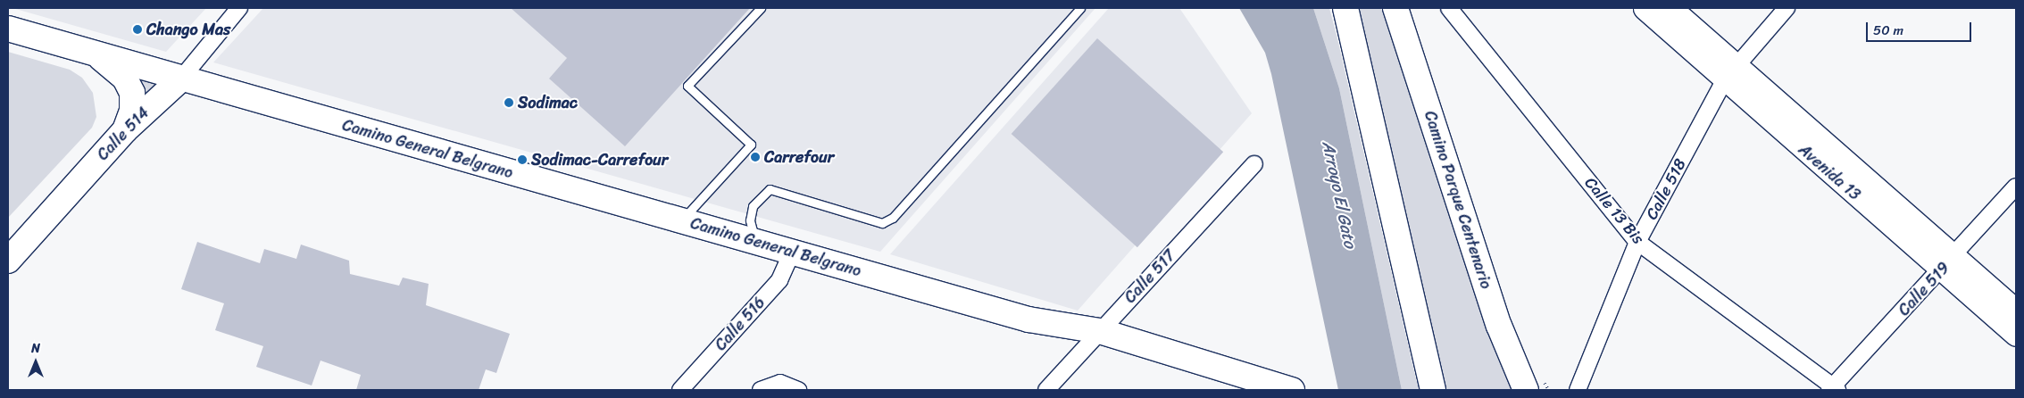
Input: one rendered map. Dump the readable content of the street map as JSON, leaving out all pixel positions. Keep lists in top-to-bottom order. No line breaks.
{"streets":{"main road":["Calle 514","Camino General Belgrano","Avenida 13","Camino Parque Centenario"],"street":["Calle 518","Calle 13 Bis","Calle 517","Calle 519","Calle 516"]},"crossings":[["Calle 514","Camino General Belgrano"],["Camino General Belgrano","Calle 517"],["Camino General Belgrano","Calle 516"],["Avenida 13","Calle 518"],["Avenida 13","Calle 519"],["Calle 518","Calle 13 Bis"],["Calle 13 Bis","Calle 519"]],"water":["Arroyo El Gato"],"places":["Chango Mas","Sodimac","Carrefour","Sodimac-Carrefour"],"scale_bar":"50 m","north":"top"}
